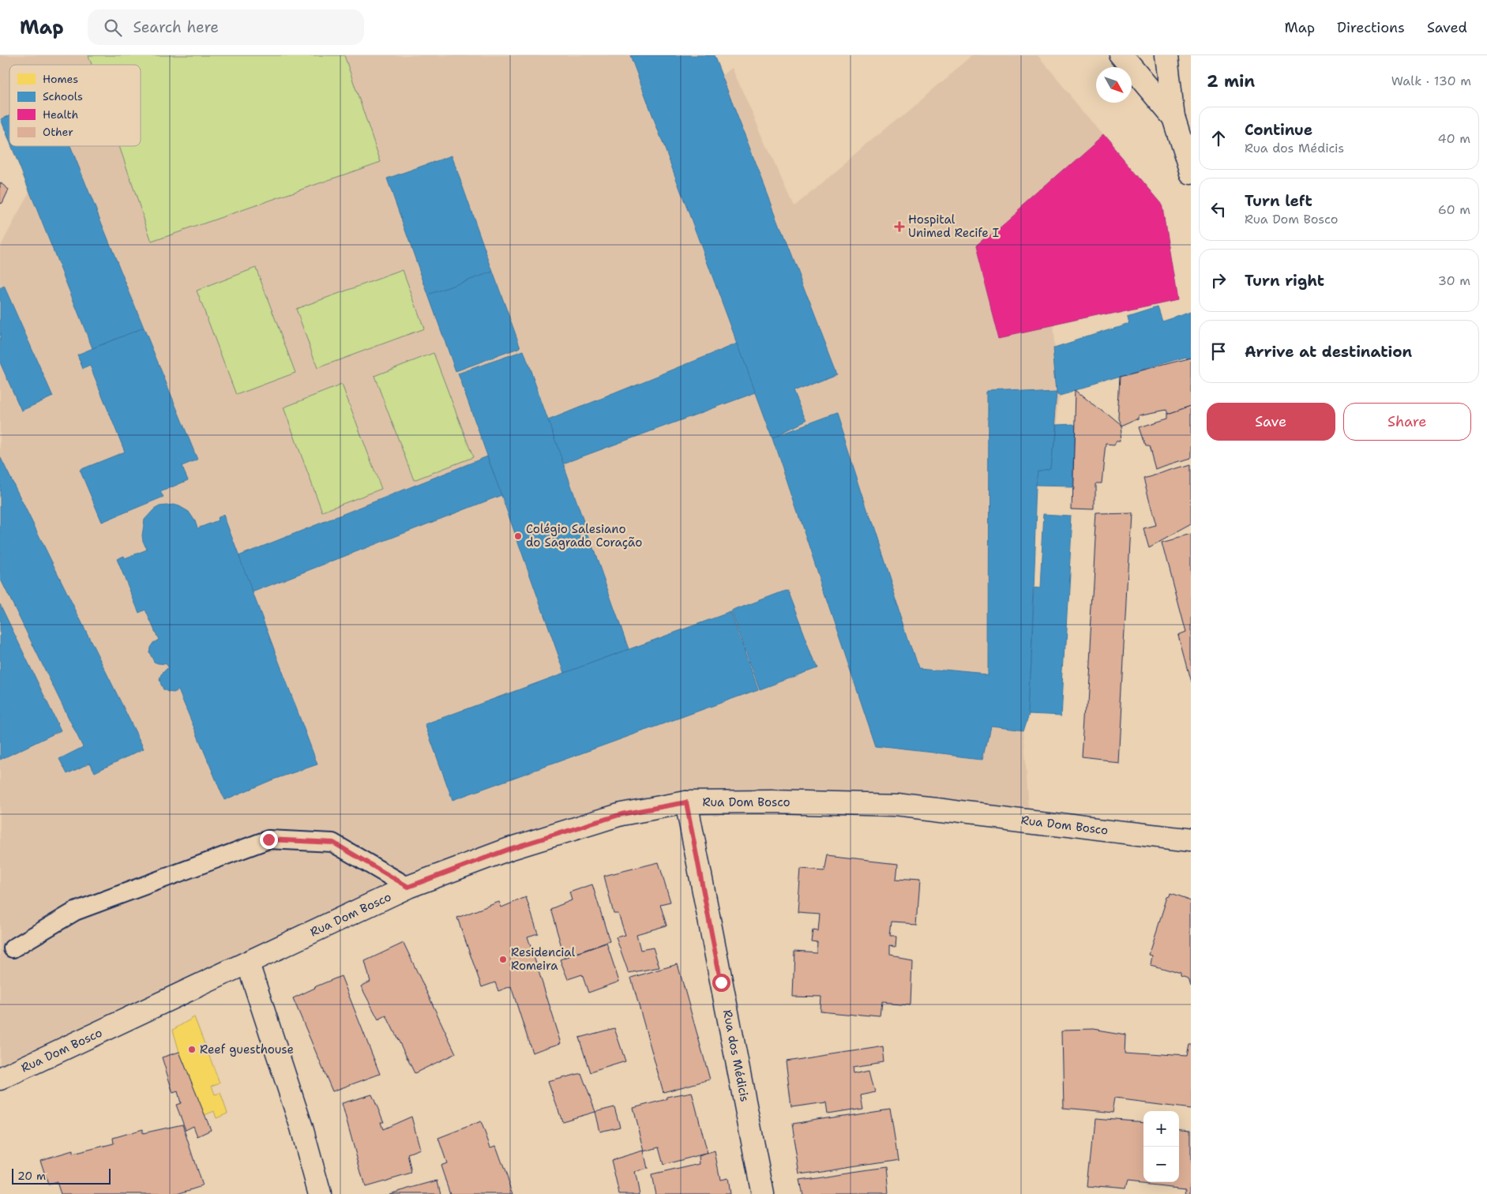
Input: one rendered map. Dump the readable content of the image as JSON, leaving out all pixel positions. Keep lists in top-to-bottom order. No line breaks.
{"streets":{"main road":["Rua Dom Bosco","Rua dos Médicis"]},"crossings":[["Rua Dom Bosco","Rua dos Médicis"]],"places":{"health":["Hospital Unimed Recife I"],"other":["Colégio Salesiano do Sagrado Coração","Residencial Romeira","Reef guesthouse"]},"legend":["Homes","Schools","Health","Other"],"scale_bar":"20 m","north":"bottom right","page":{"header":"Map","search":"Search here","nav":["Map","Directions","Saved"],"heading":["2 min","Walk · 130 m"],"list":[["Continue","Rua dos Médicis","40 m"],["Turn left","Rua Dom Bosco","60 m"],["Turn right","30 m"],"Arrive at destination"],"buttons":["Save","Share"],"map_buttons":["+","−"],"scale":"20 m"}}
